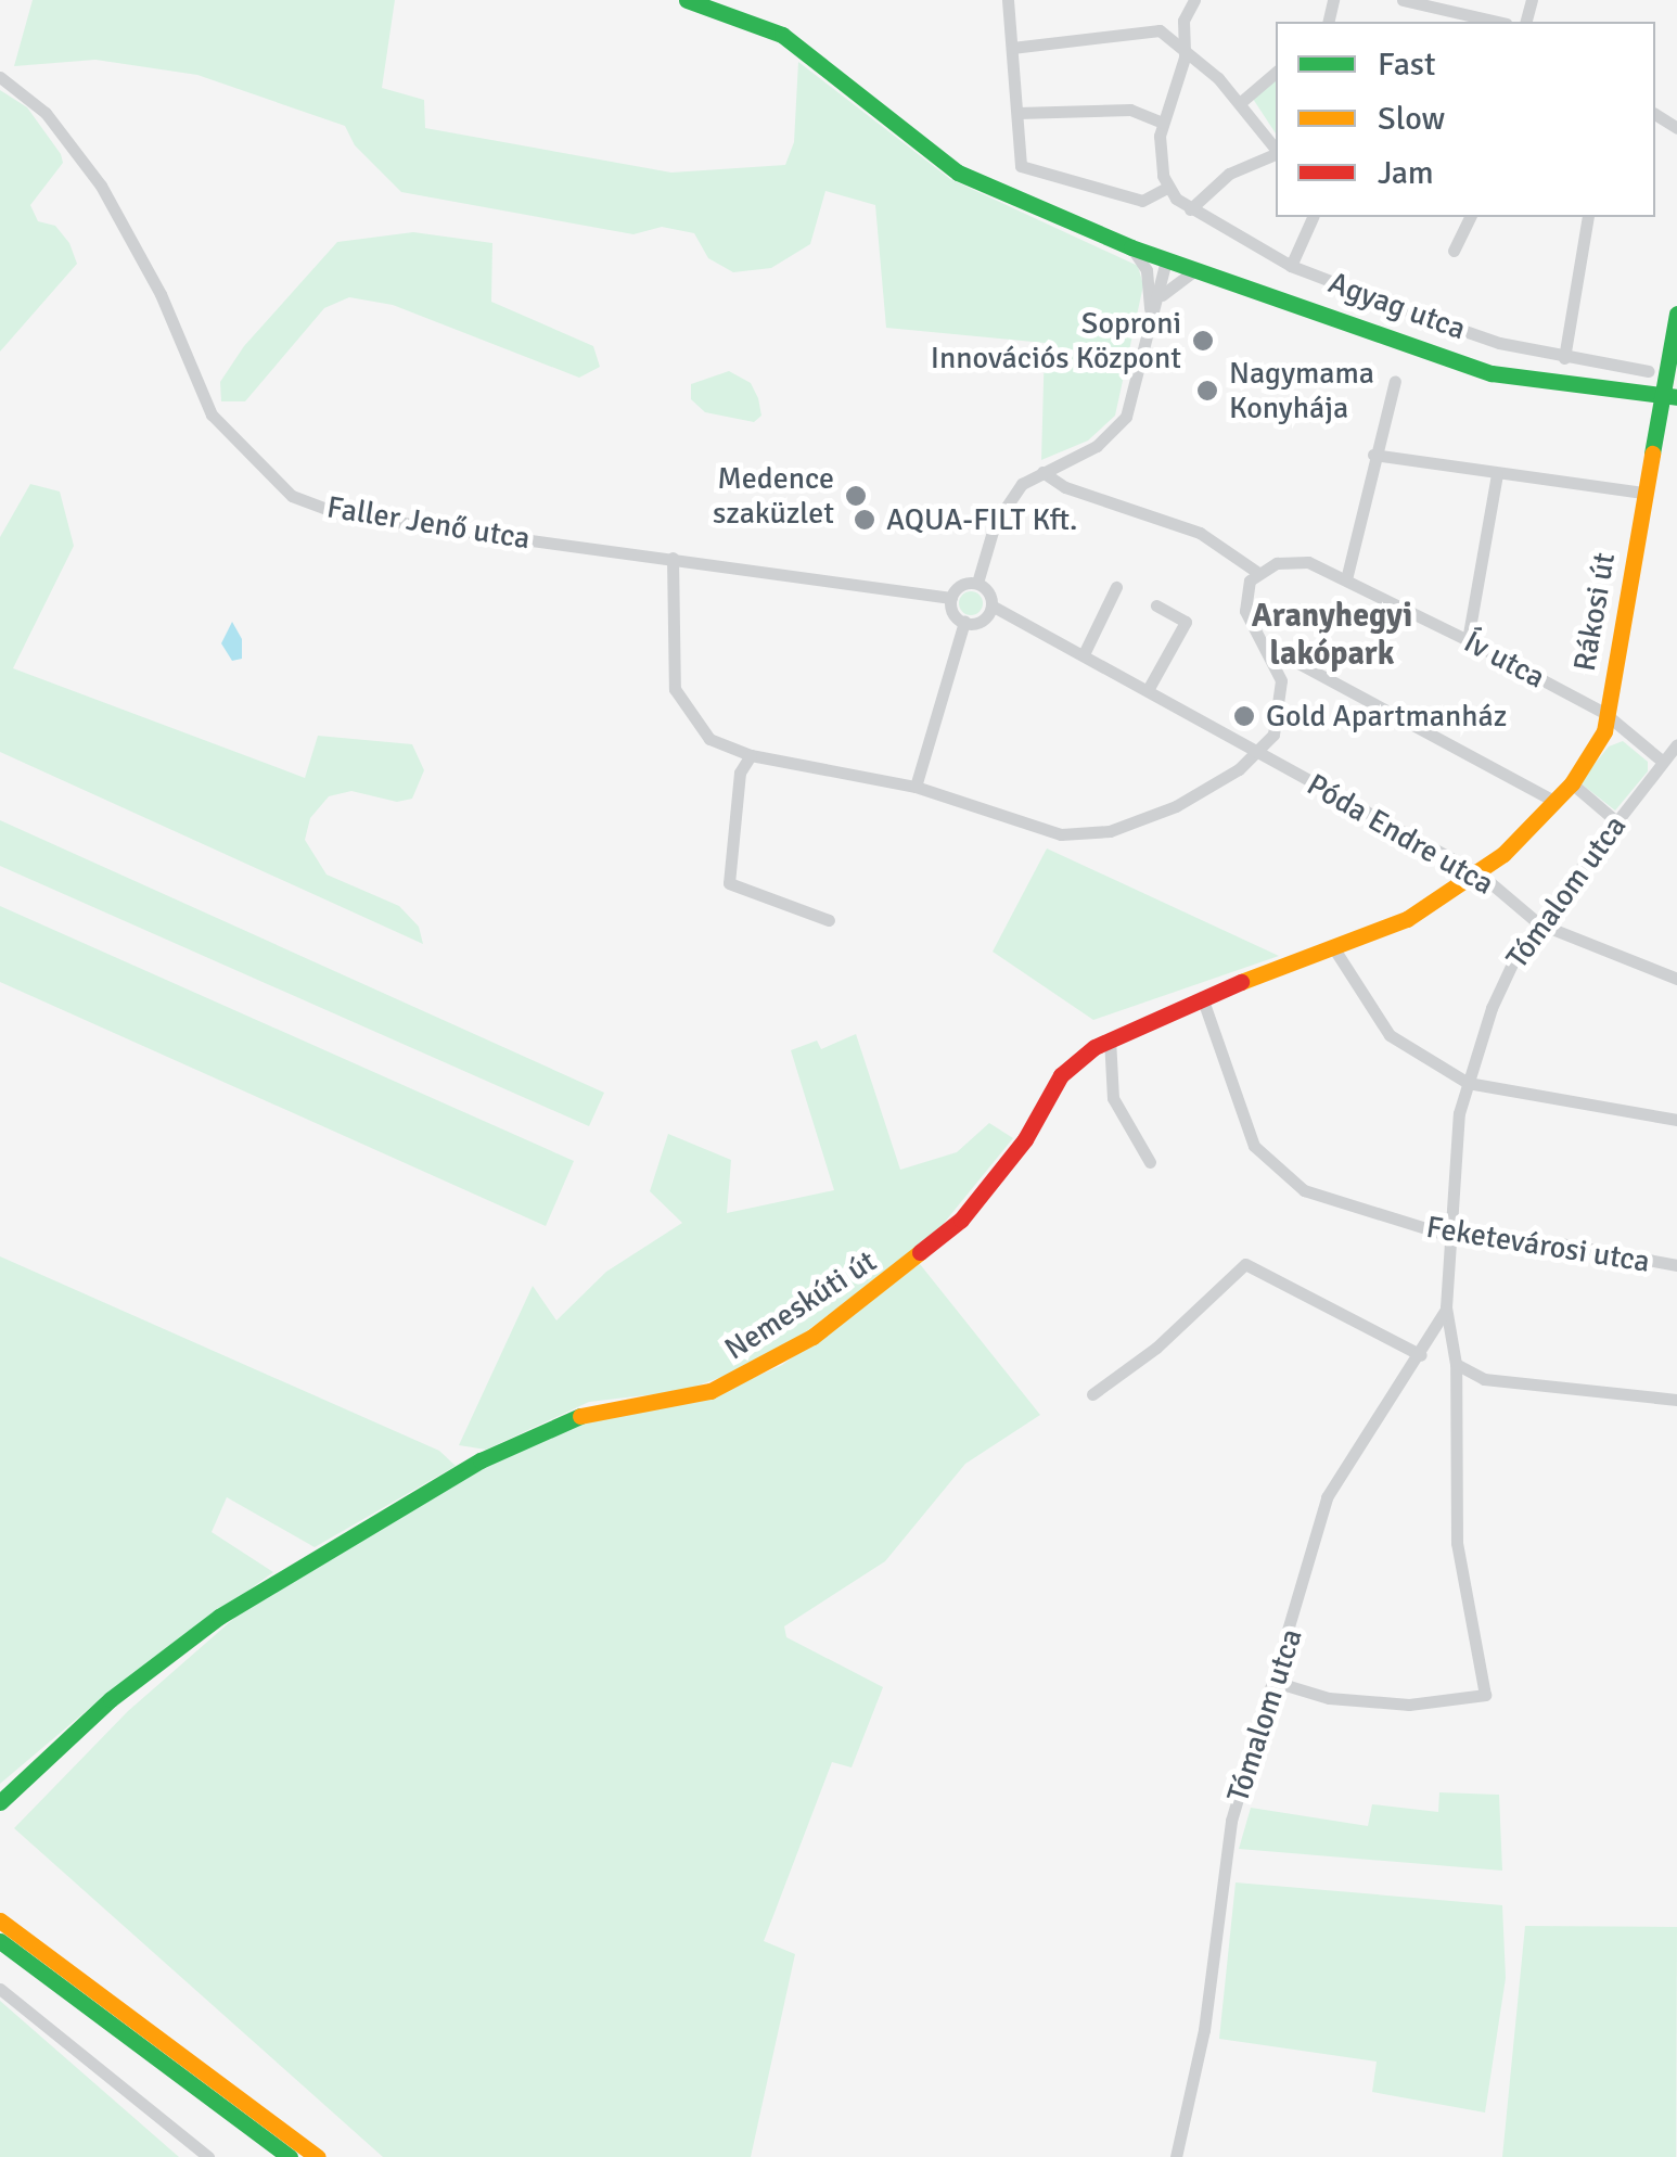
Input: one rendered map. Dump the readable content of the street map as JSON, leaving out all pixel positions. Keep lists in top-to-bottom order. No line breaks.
{"streets":{"main road":["Rákosi út","Nemeskúti út"],"street":["Agyag utca","Faller Jenő utca","Ív utca","Póda Endre utca","Tómalom utca","Feketevárosi utca"]},"crossings":[["Rákosi út","Ív utca"],["Rákosi út","Póda Endre utca"],["Rákosi út","Nemeskúti út"],["Ív utca","Tómalom utca"],["Póda Endre utca","Tómalom utca"],["Póda Endre utca","Nemeskúti út"],["Tómalom utca","Feketevárosi utca"],["Feketevárosi utca","Nemeskúti út"]],"districts":["Aranyhegyi lakópark"],"places":["Soproni Innovációs Központ","Nagymama Konyhája","Medence szaküzlet","AQUA-FILT Kft.","Gold Apartmanház"],"legend":["Fast","Slow","Jam"]}
